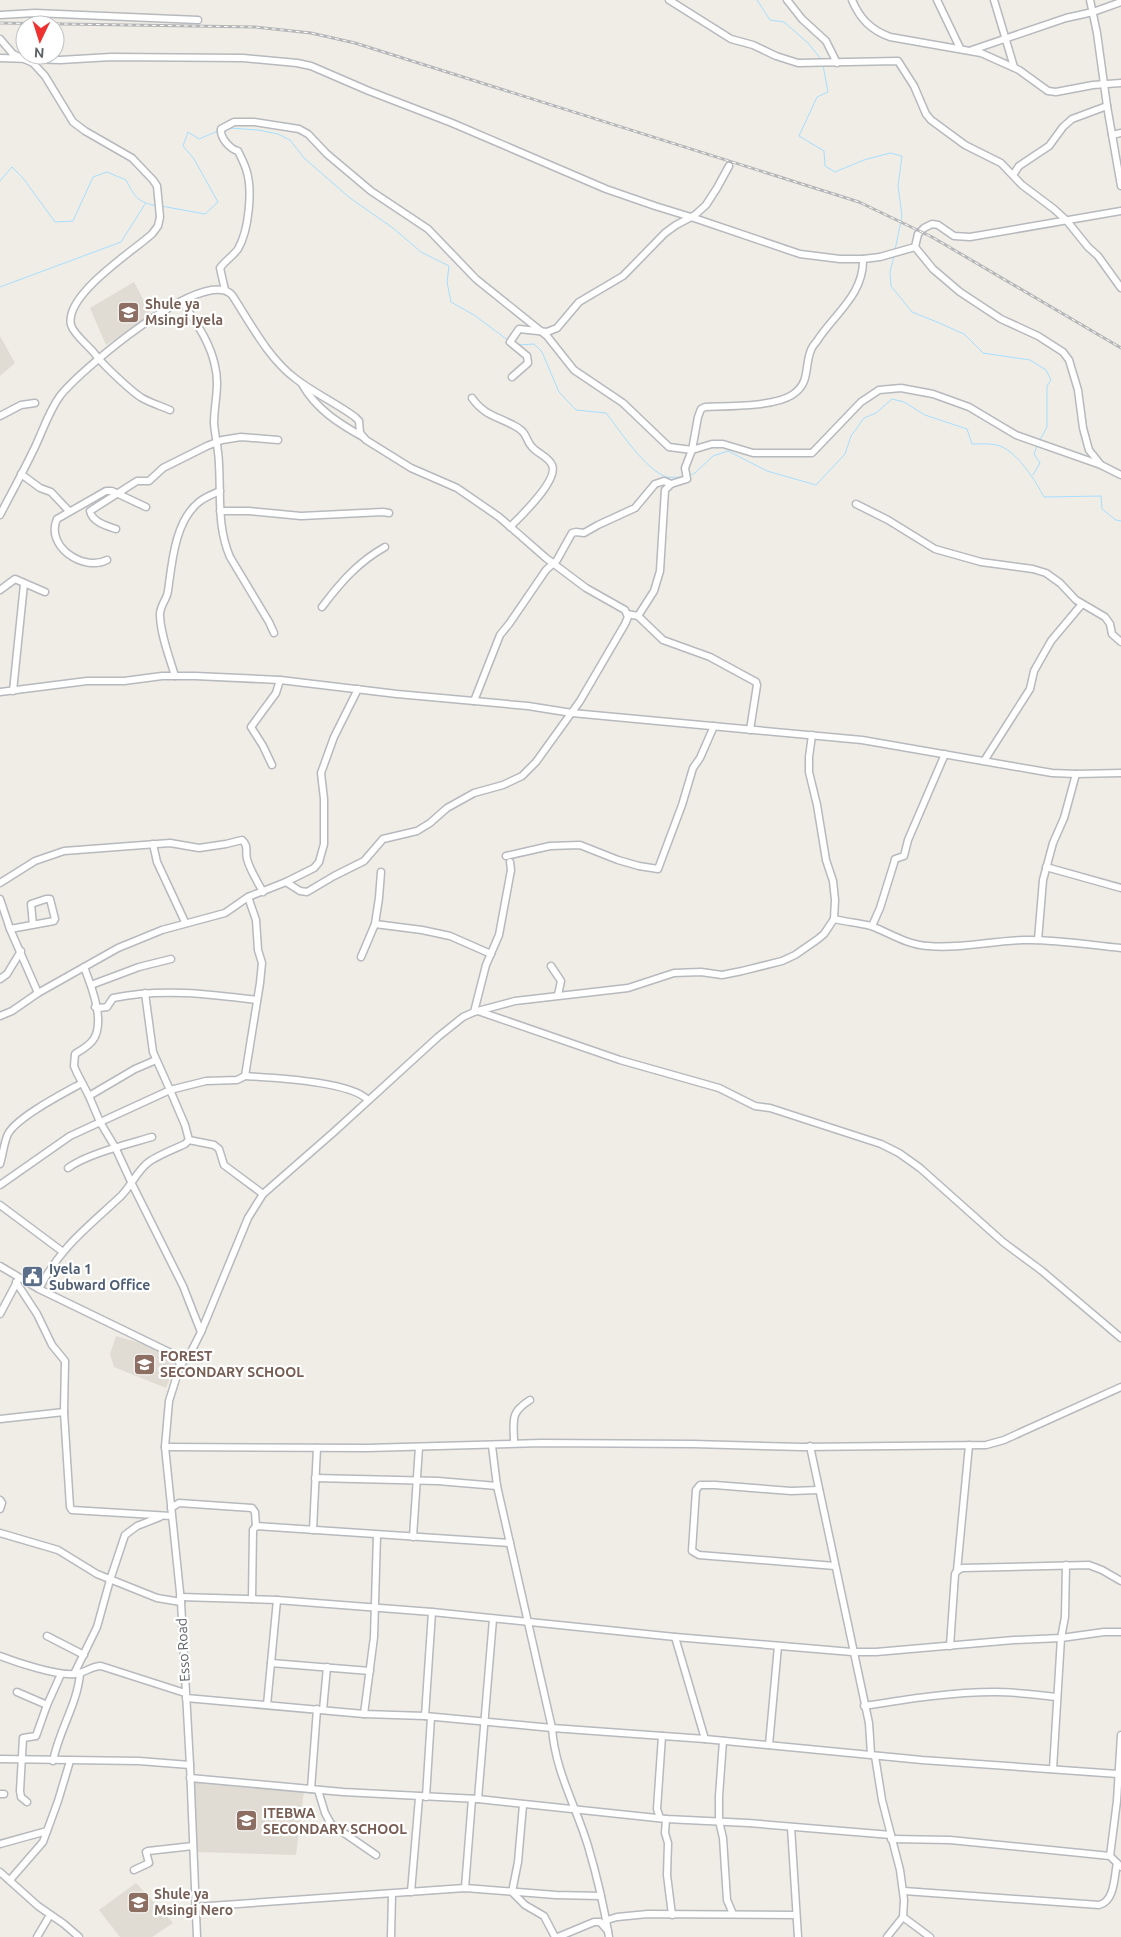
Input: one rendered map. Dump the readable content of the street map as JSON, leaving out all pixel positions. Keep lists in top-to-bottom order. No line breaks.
{"streets":{"street":["Esso Road"]},"places":{"school or university":["Shule ya Msingi Iyela","FOREST SECONDARY SCHOOL","ITEBWA SECONDARY SCHOOL","Shule ya Msingi Nero"],"public building":["Iyela 1 Subward Office"]},"north":"bottom"}
